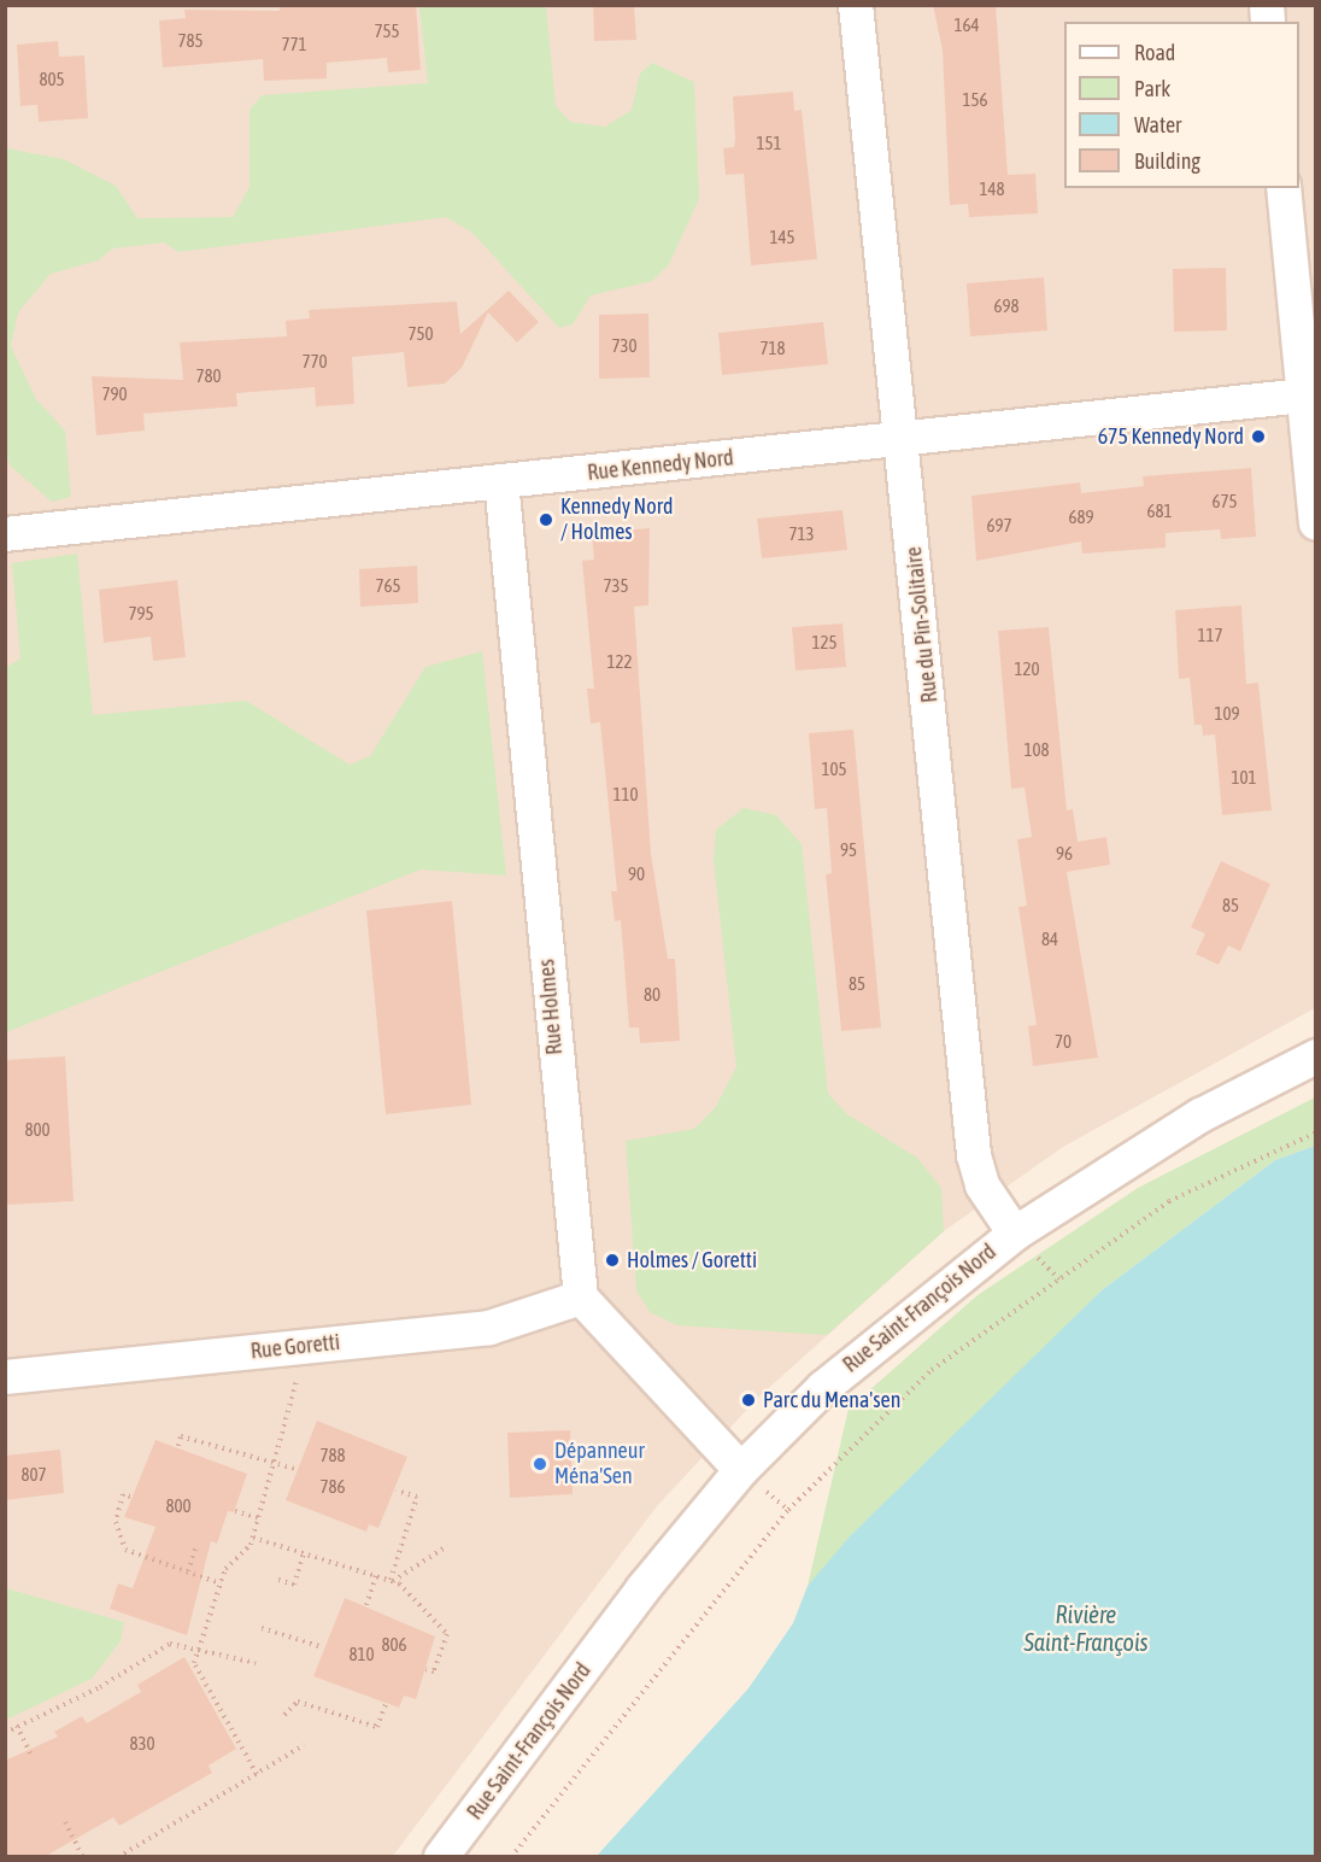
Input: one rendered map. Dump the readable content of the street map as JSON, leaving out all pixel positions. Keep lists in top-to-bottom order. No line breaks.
{"streets":{"street":["Rue Kennedy Nord","Rue du Pin-Solitaire","Rue Holmes","Rue Saint-François Nord","Rue Goretti"]},"crossings":[["Rue Kennedy Nord","Rue du Pin-Solitaire"],["Rue Kennedy Nord","Rue Holmes"],["Rue du Pin-Solitaire","Rue Saint-François Nord"],["Rue Holmes","Rue Goretti"]],"water":["Rivière Saint-François"],"places":["675 Kennedy Nord","Kennedy Nord / Holmes","Holmes / Goretti","Parc du Mena'sen","Dépanneur Ména'Sen"],"house_numbers":["164","755","785","771","805","156","151","148","145","698","750","730","718","770","780","790","675","681","689","697","713","765","735","795","117","125","122","120","109","108","105","101","110","95","96","90","85","84","85","80","70","800","788","807","786","800","806","810","830"],"legend":["Road","Park","Water","Building"]}
